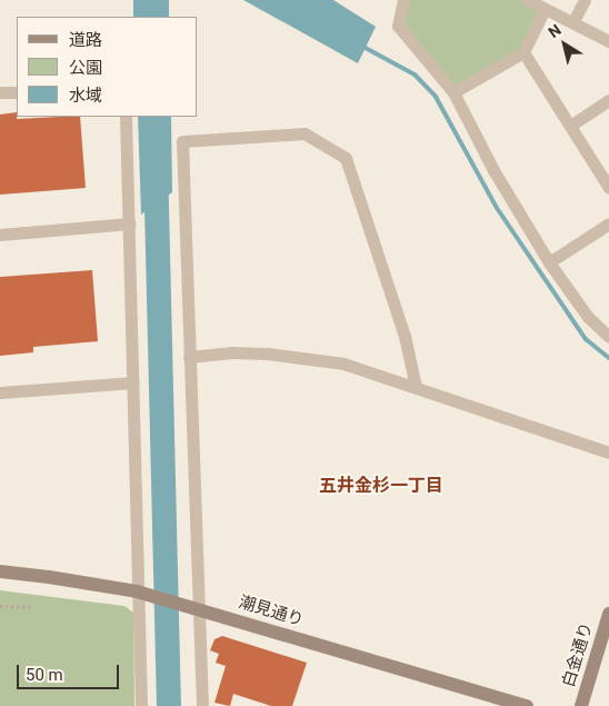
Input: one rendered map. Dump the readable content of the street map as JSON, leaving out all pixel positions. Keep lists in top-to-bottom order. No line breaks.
{"streets":{"street":["潮見通り","白金通り"]},"districts":["五井金杉一丁目"],"legend":["道路","公園","水域"],"scale_bar":"50 m","north":"top left"}
